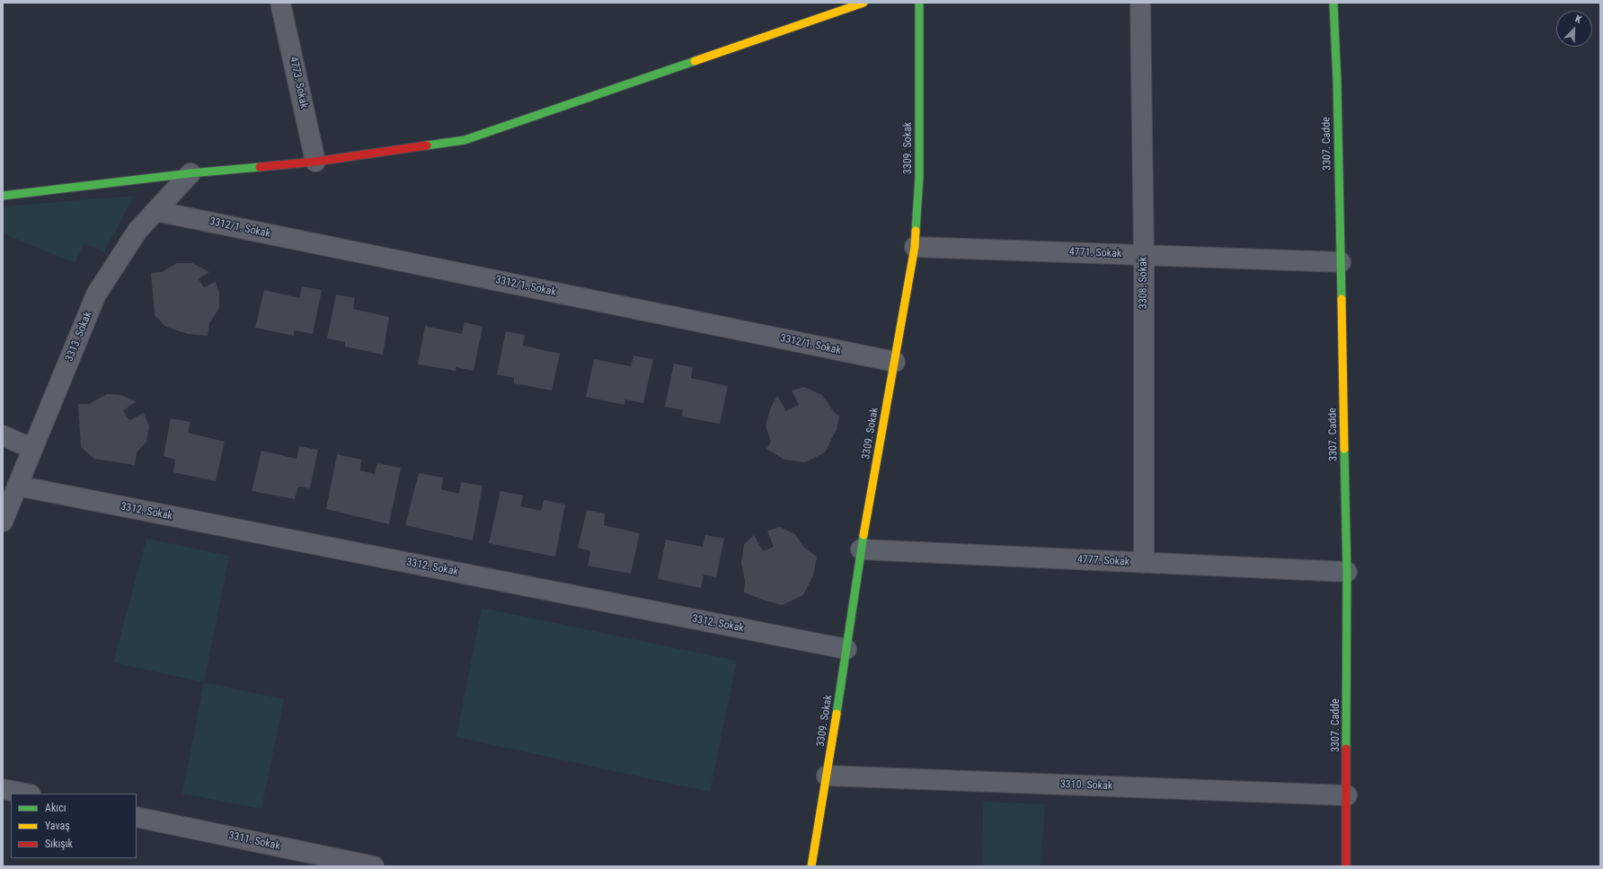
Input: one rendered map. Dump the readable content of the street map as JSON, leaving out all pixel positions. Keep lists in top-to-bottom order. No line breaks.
{"streets":{"street":["4773. Sokak","3307. Cadde","3309. Sokak","3312/1. Sokak","4771. Sokak","3308. Sokak","3313. Sokak","3312. Sokak","4777. Sokak","3310. Sokak","3311. Sokak"]},"crossings":[["3307. Cadde","4771. Sokak"],["3307. Cadde","4777. Sokak"],["3307. Cadde","3310. Sokak"],["3309. Sokak","3312/1. Sokak"],["3309. Sokak","4771. Sokak"],["3309. Sokak","3312. Sokak"],["3309. Sokak","4777. Sokak"],["3309. Sokak","3310. Sokak"],["3312/1. Sokak","3313. Sokak"],["4771. Sokak","3308. Sokak"],["3308. Sokak","4777. Sokak"],["3313. Sokak","3312. Sokak"]],"legend":["Akıcı","Yavaş","Sıkışık"],"north":"top right"}
